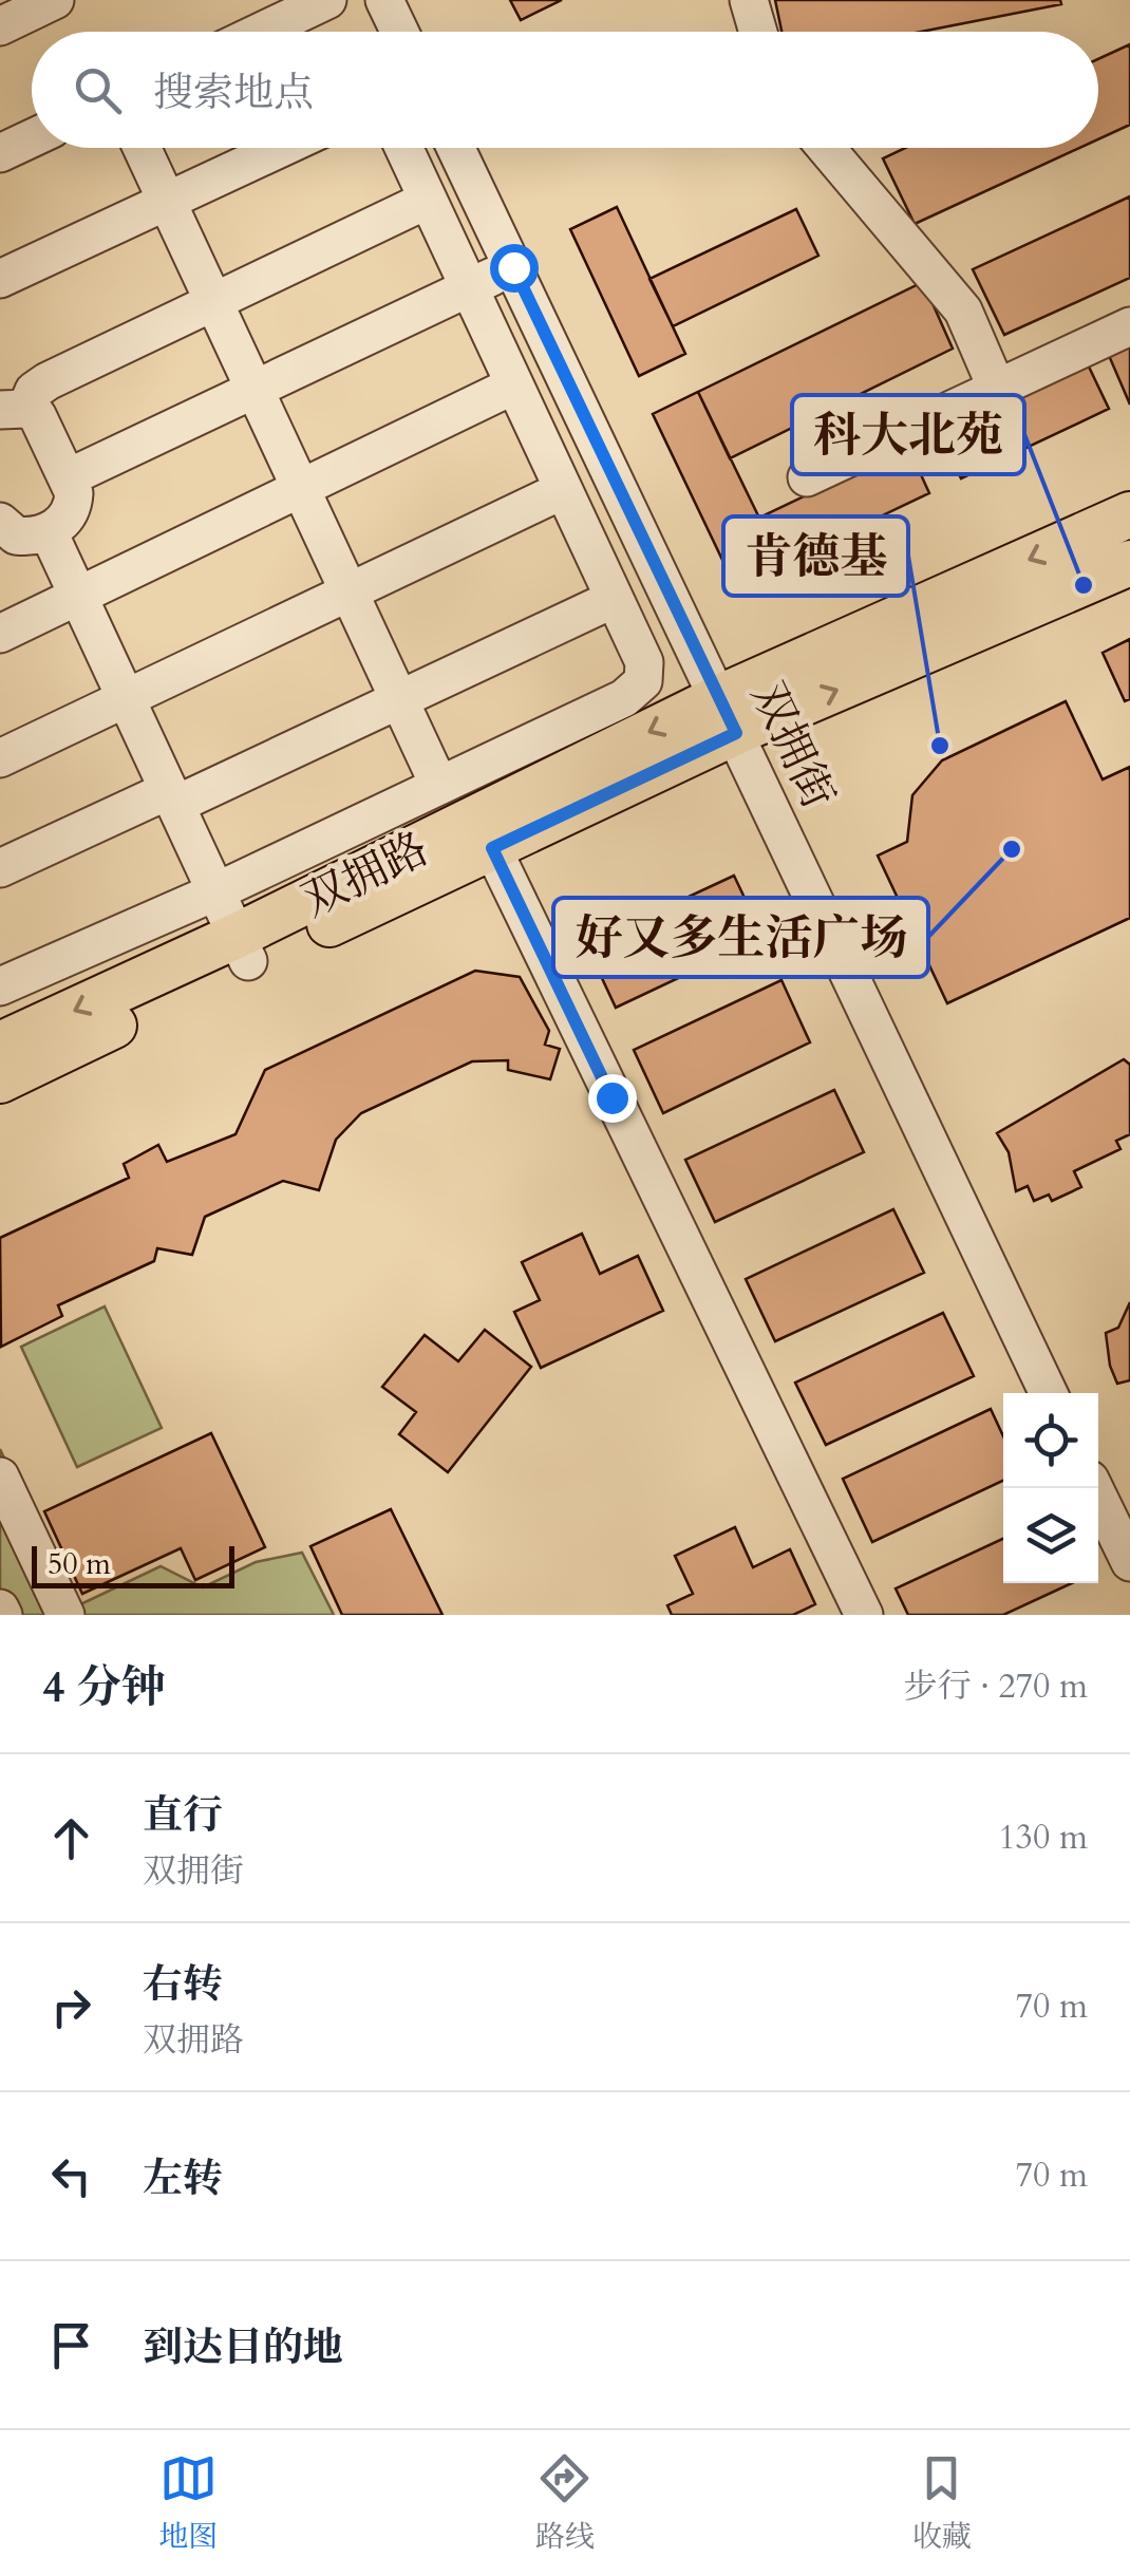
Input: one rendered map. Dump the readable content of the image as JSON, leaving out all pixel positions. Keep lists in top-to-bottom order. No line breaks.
{"streets":{"main road":["双拥路"],"street":["双拥街"]},"crossings":[["双拥街","双拥路"]],"places":["科大北苑","肯德基","好又多生活广场"],"scale_bar":"50 m","page":{"search":"搜索地点","scale":"50 m","heading":["4 分钟","步行 · 270 m"],"list":[["直行","双拥街","130 m"],["右转","双拥路","70 m"],["左转","70 m"],"到达目的地"],"nav":["地图","路线","收藏"]}}
